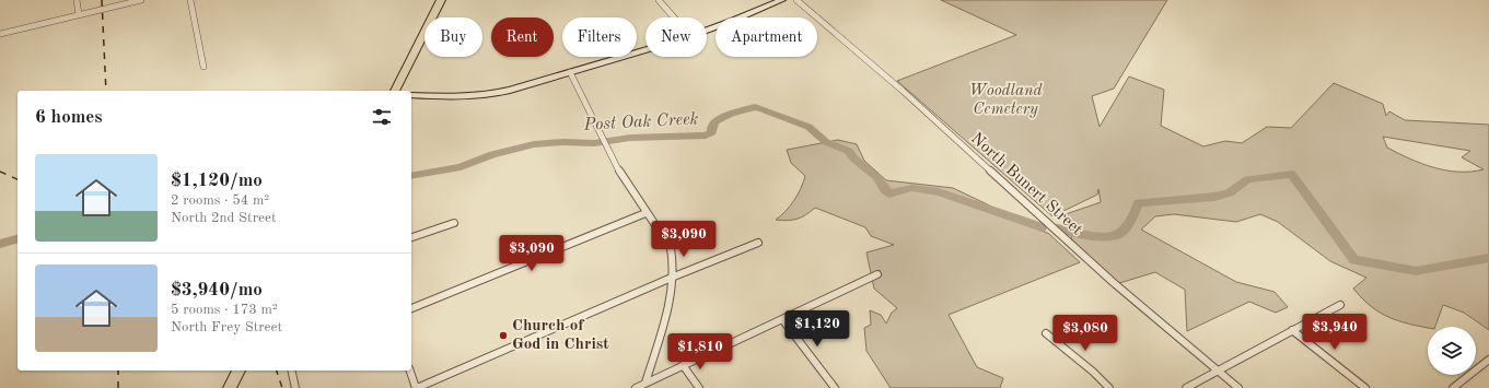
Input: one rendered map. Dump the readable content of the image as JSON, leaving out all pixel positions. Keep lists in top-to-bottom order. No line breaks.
{"streets":{"street":["North Bunert Street"]},"water":["Post Oak Creek"],"parks":["Woodland Cemetery"],"places":["Church of God in Christ"],"page":{"chip":["Buy","Rent","Filters","New","Apartment"],"heading":"6 homes","list":[{"name":"$1,120/mo","note":"2 rooms · 54 m² · North 2nd Street"},{"name":"$3,940/mo","note":"5 rooms · 173 m² · North Frey Street"}],"price":["$3,090","$3,090","$1,120","$3,940","$3,080","$1,810"]}}
